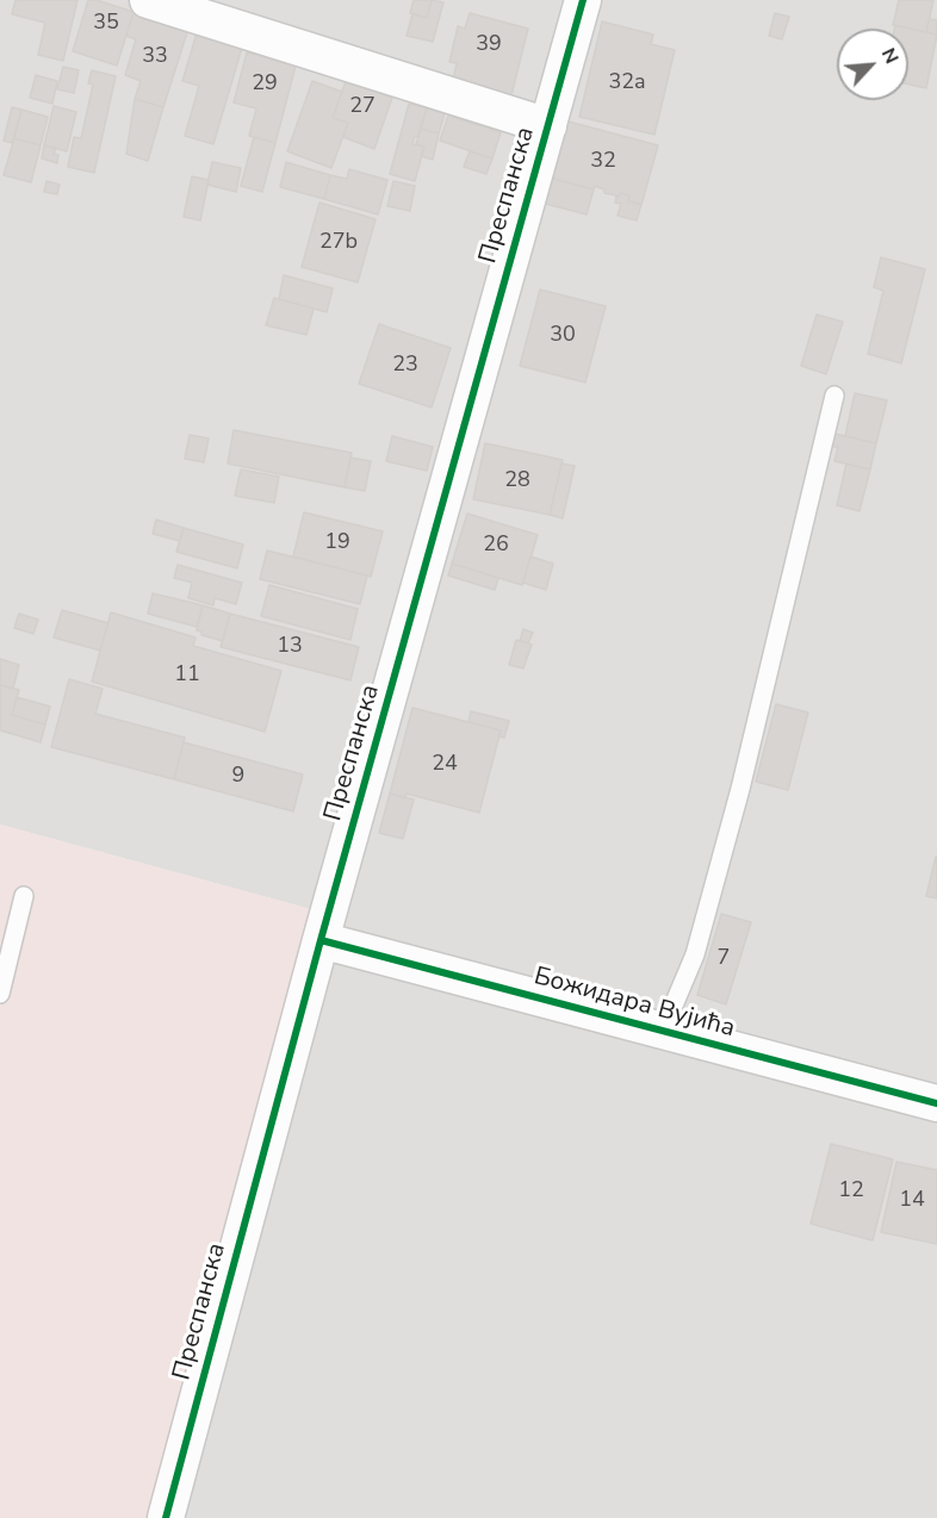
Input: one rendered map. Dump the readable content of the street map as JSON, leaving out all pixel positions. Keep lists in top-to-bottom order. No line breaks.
{"streets":{"street":["Преспанска","Божидара Вујића"]},"crossings":[["Преспанска","Божидара Вујића"]],"house_numbers":["35","39","33","32a","29","27","32","27b","30","23","28","19","26","13","11","24","9","7","12","14"],"north":"top right"}
